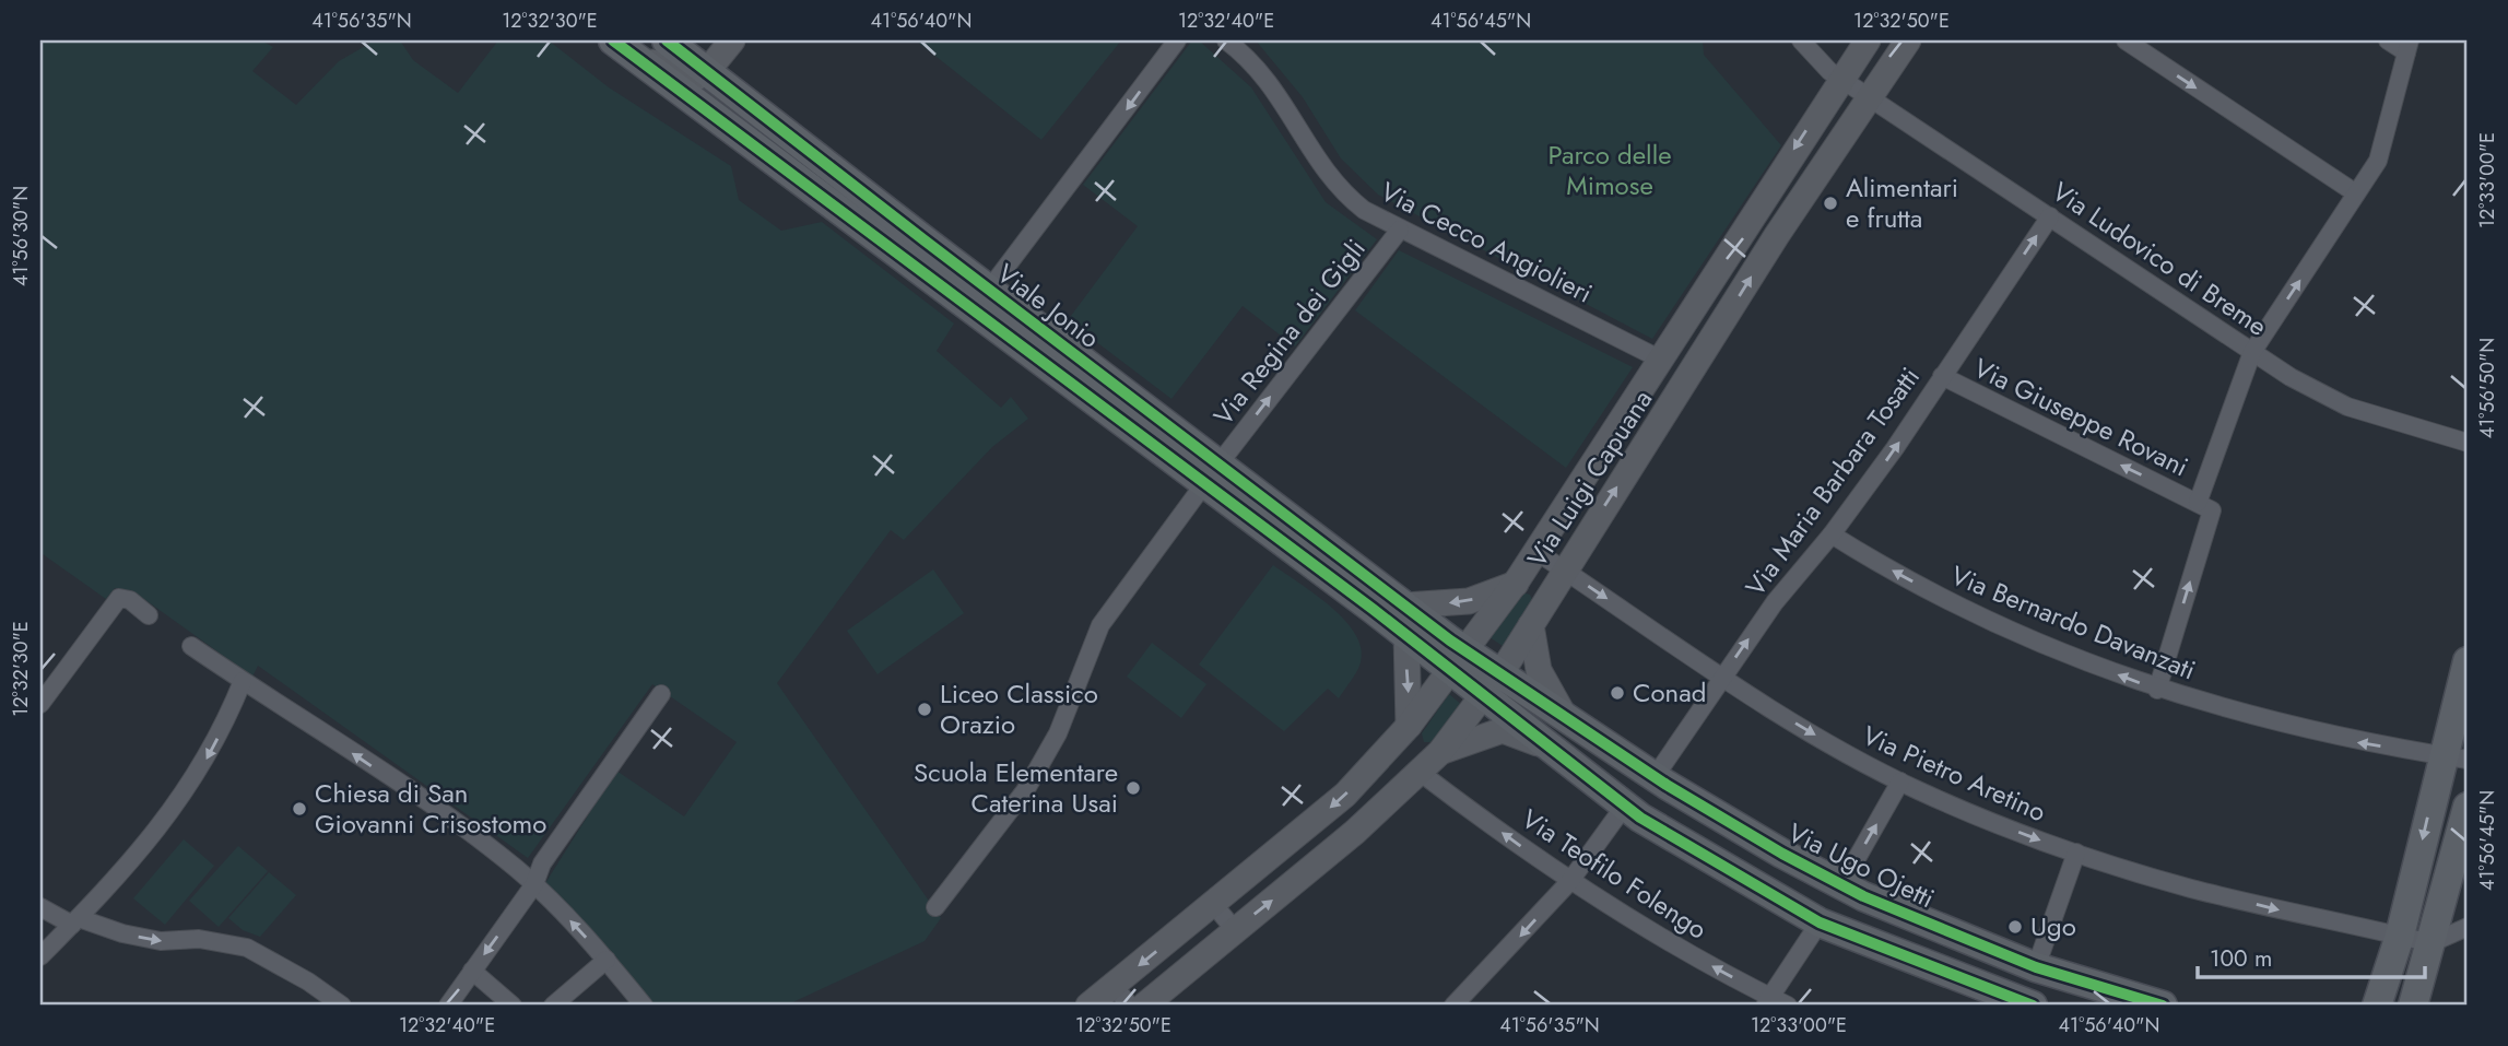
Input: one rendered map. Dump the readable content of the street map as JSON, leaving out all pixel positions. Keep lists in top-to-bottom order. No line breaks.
{"streets":{"main road":["Viale Jonio","Via Ugo Ojetti"],"street":["Via Cecco Angiolieri","Via Ludovico di Breme","Via Regina dei Gigli","Via Giuseppe Rovani","Via Luigi Capuana","Via Maria Barbara Tosatti","Via Bernardo Davanzati","Via Pietro Aretino","Via Teofilo Folengo"]},"crossings":[["Via Cecco Angiolieri","Via Regina dei Gigli"],["Via Cecco Angiolieri","Via Luigi Capuana"],["Via Ludovico di Breme","Via Luigi Capuana"],["Via Ludovico di Breme","Via Maria Barbara Tosatti"],["Viale Jonio","Via Regina dei Gigli"],["Viale Jonio","Via Ugo Ojetti"],["Via Giuseppe Rovani","Via Maria Barbara Tosatti"],["Via Luigi Capuana","Via Pietro Aretino"],["Via Maria Barbara Tosatti","Via Bernardo Davanzati"],["Via Maria Barbara Tosatti","Via Pietro Aretino"],["Via Maria Barbara Tosatti","Via Ugo Ojetti"]],"one_way":["Via Regina dei Gigli","Via Giuseppe Rovani","Via Maria Barbara Tosatti","Via Bernardo Davanzati","Via Pietro Aretino","Via Teofilo Folengo"],"parks":["Parco delle Mimose"],"places":["Alimentari e frutta","Conad","Liceo Classico Orazio","Scuola Elementare Caterina Usai","Chiesa di San Giovanni Crisostomo","Ugo"],"scale_bar":"100 m","coordinates":["41°56'35\"N","12°32'30\"E","41°56'40\"N","12°32'40\"E","41°56'45\"N","12°32'50\"E","12°33'00\"E","41°56'30\"N","41°56'50\"N"]}
